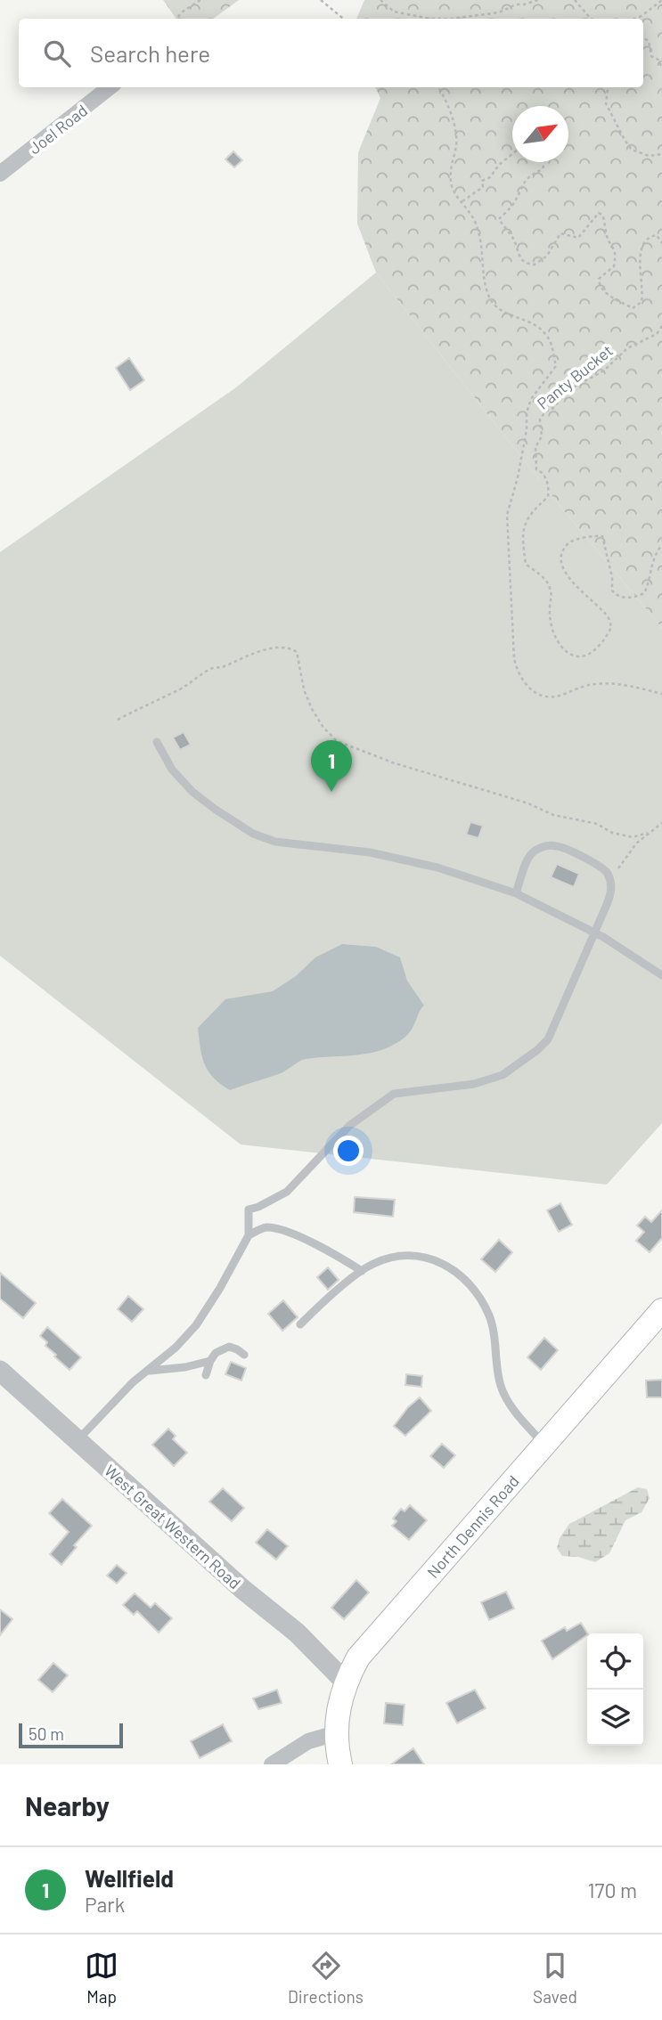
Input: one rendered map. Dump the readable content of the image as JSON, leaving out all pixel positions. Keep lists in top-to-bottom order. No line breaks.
{"streets":{"main road":["North Dennis Road"],"street":["Joel Road","West Great Western Road"],"path":["Panty Bucket"]},"crossings":[["North Dennis Road","West Great Western Road"]],"scale_bar":"50 m","north":"top right","page":{"search":"Search here","pins":"1","scale":"50 m","heading":"Nearby","list":[{"mark":"1","name":"Wellfield","note":"Park","value":"170 m"}],"nav":["Map","Directions","Saved"]}}
